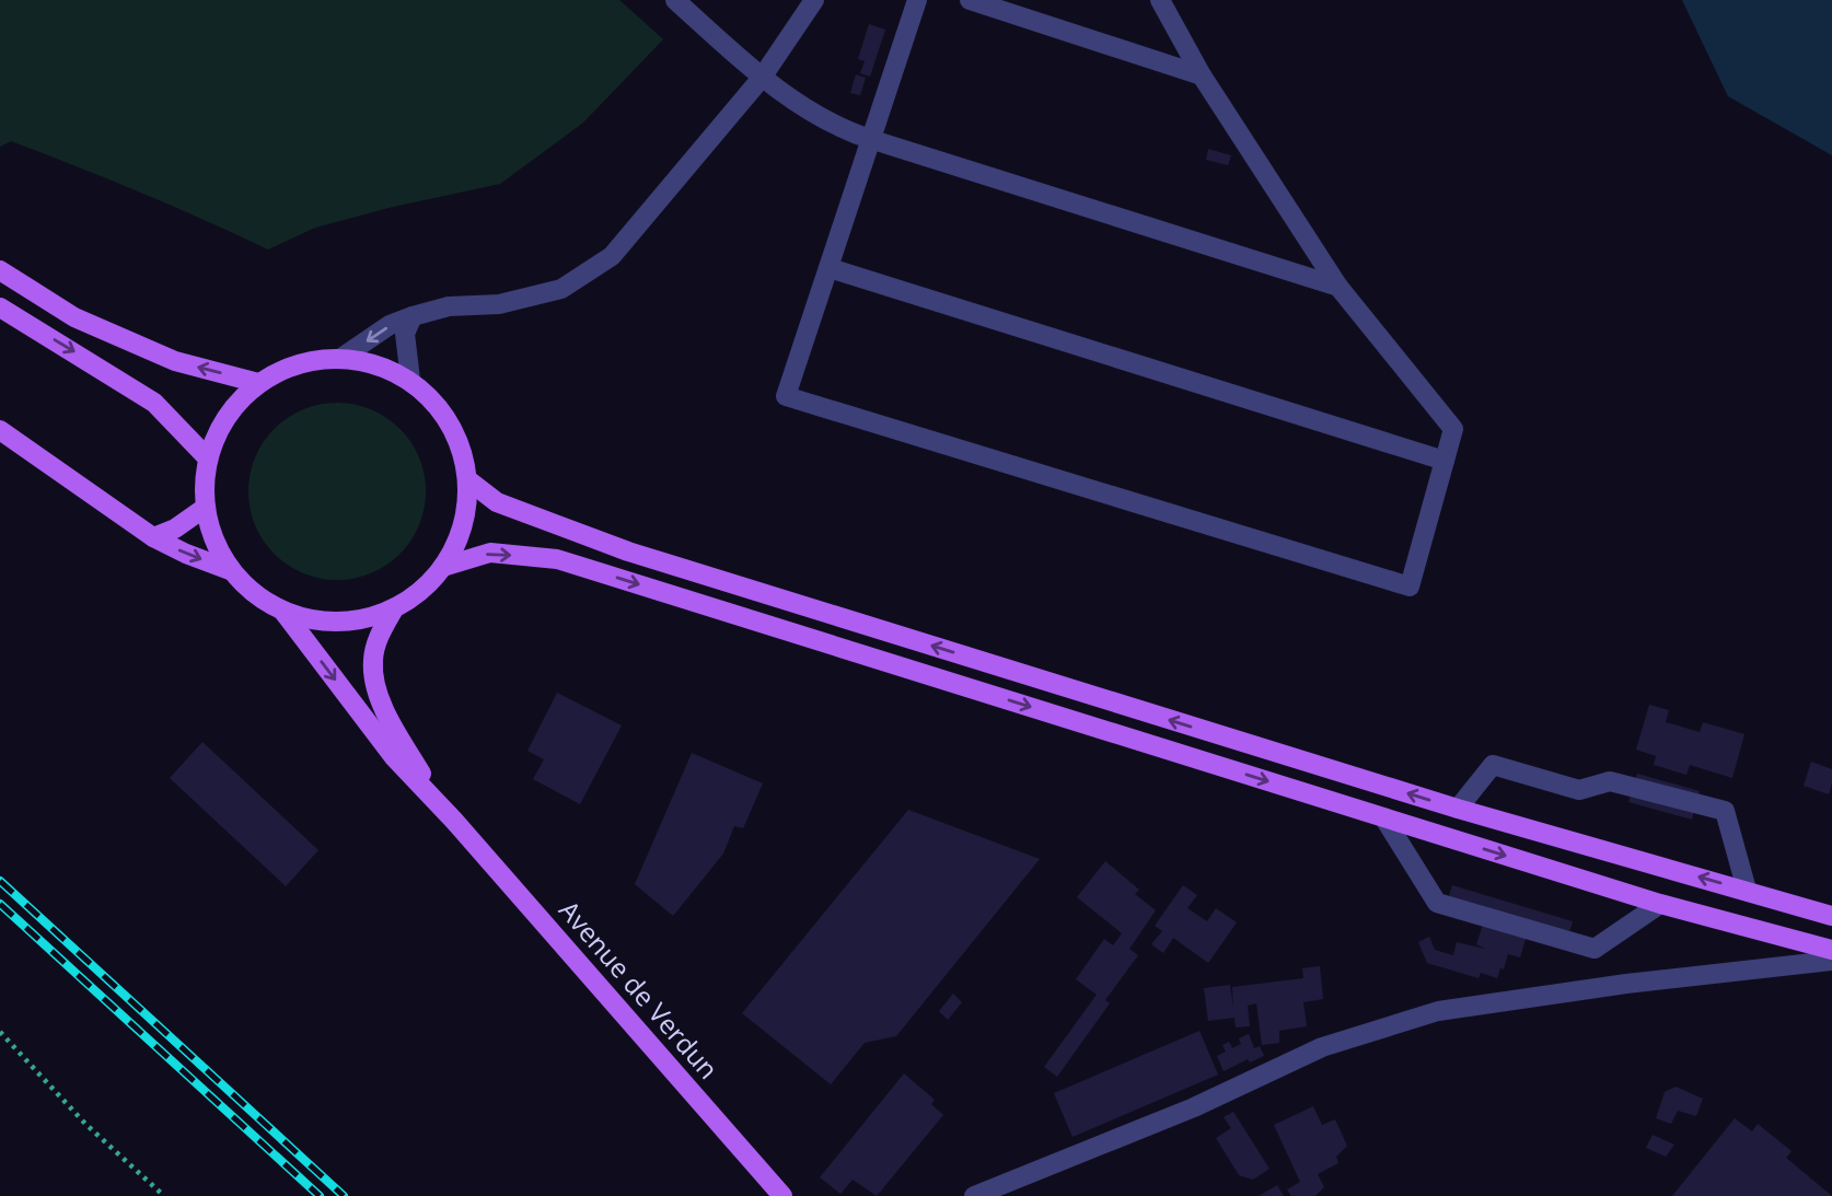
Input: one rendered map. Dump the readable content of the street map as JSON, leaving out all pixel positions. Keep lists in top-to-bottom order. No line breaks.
{"streets":{"main road":["Avenue de Verdun"]}}
